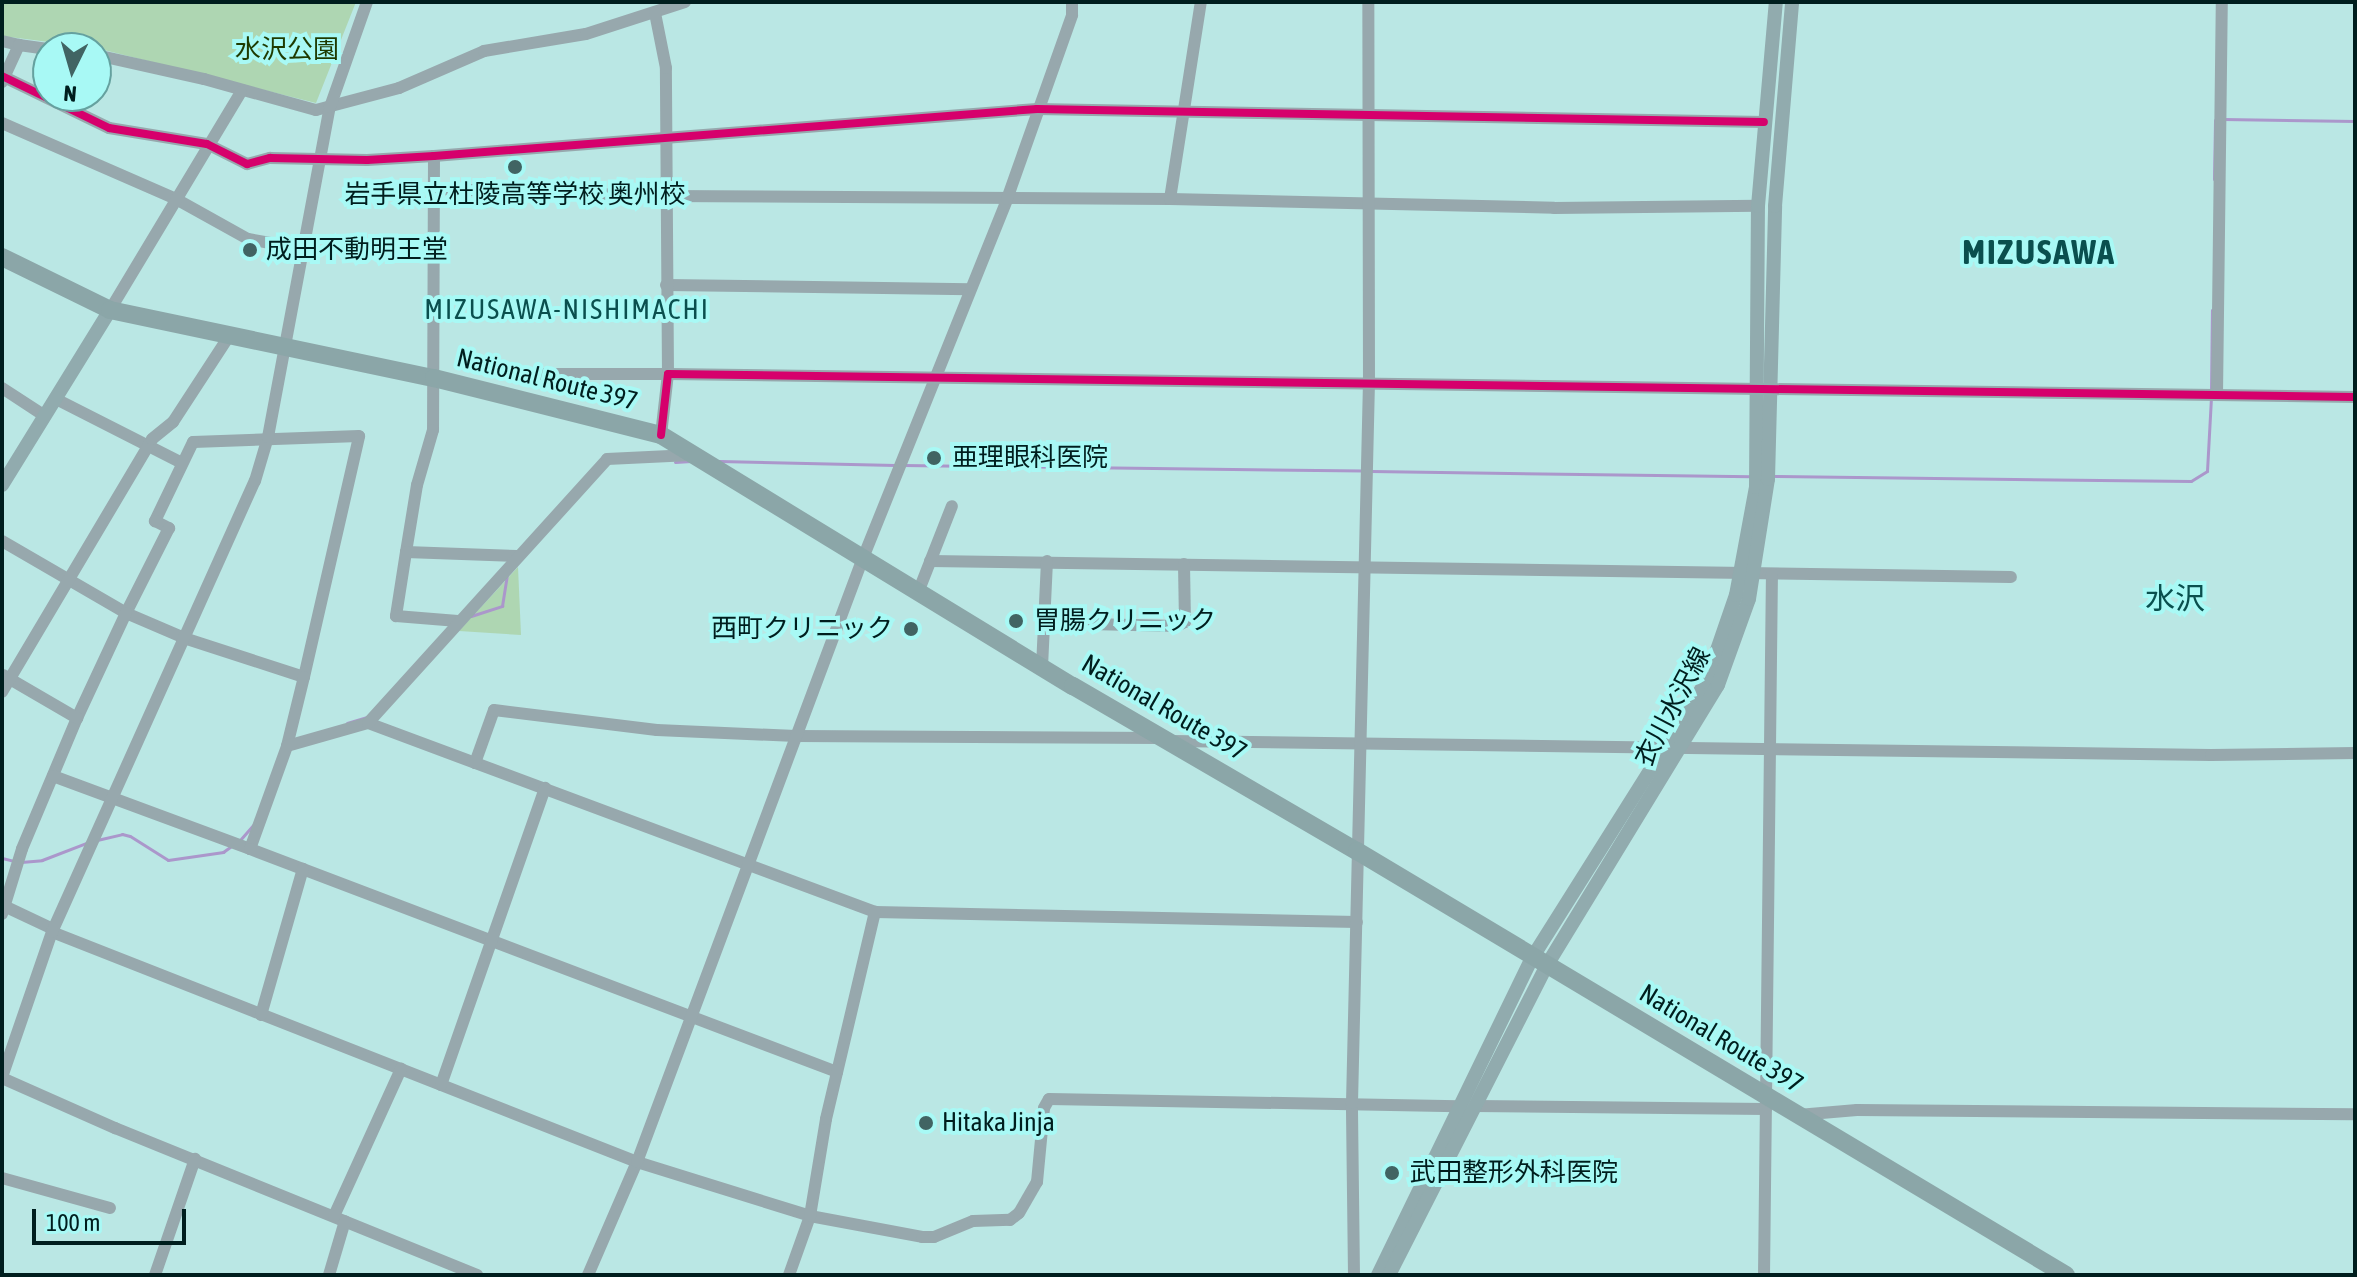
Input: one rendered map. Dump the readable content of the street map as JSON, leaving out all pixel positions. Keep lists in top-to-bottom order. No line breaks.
{"streets":{"highway":["National Route 397"],"main road":["衣川水沢線"]},"crossings":[["National Route 397","衣川水沢線"]],"districts":["MIZUSAWA","MIZUSAWA-NISHIMACHI","水沢"],"parks":["水沢公園"],"places":["岩手県立杜陵高等学校 奥州校","成田不動明王堂","亜理眼科医院","胃腸クリニック","西町クリニック","Hitaka Jinja","武田整形外科医院"],"scale_bar":"100 m","north":"bottom"}
